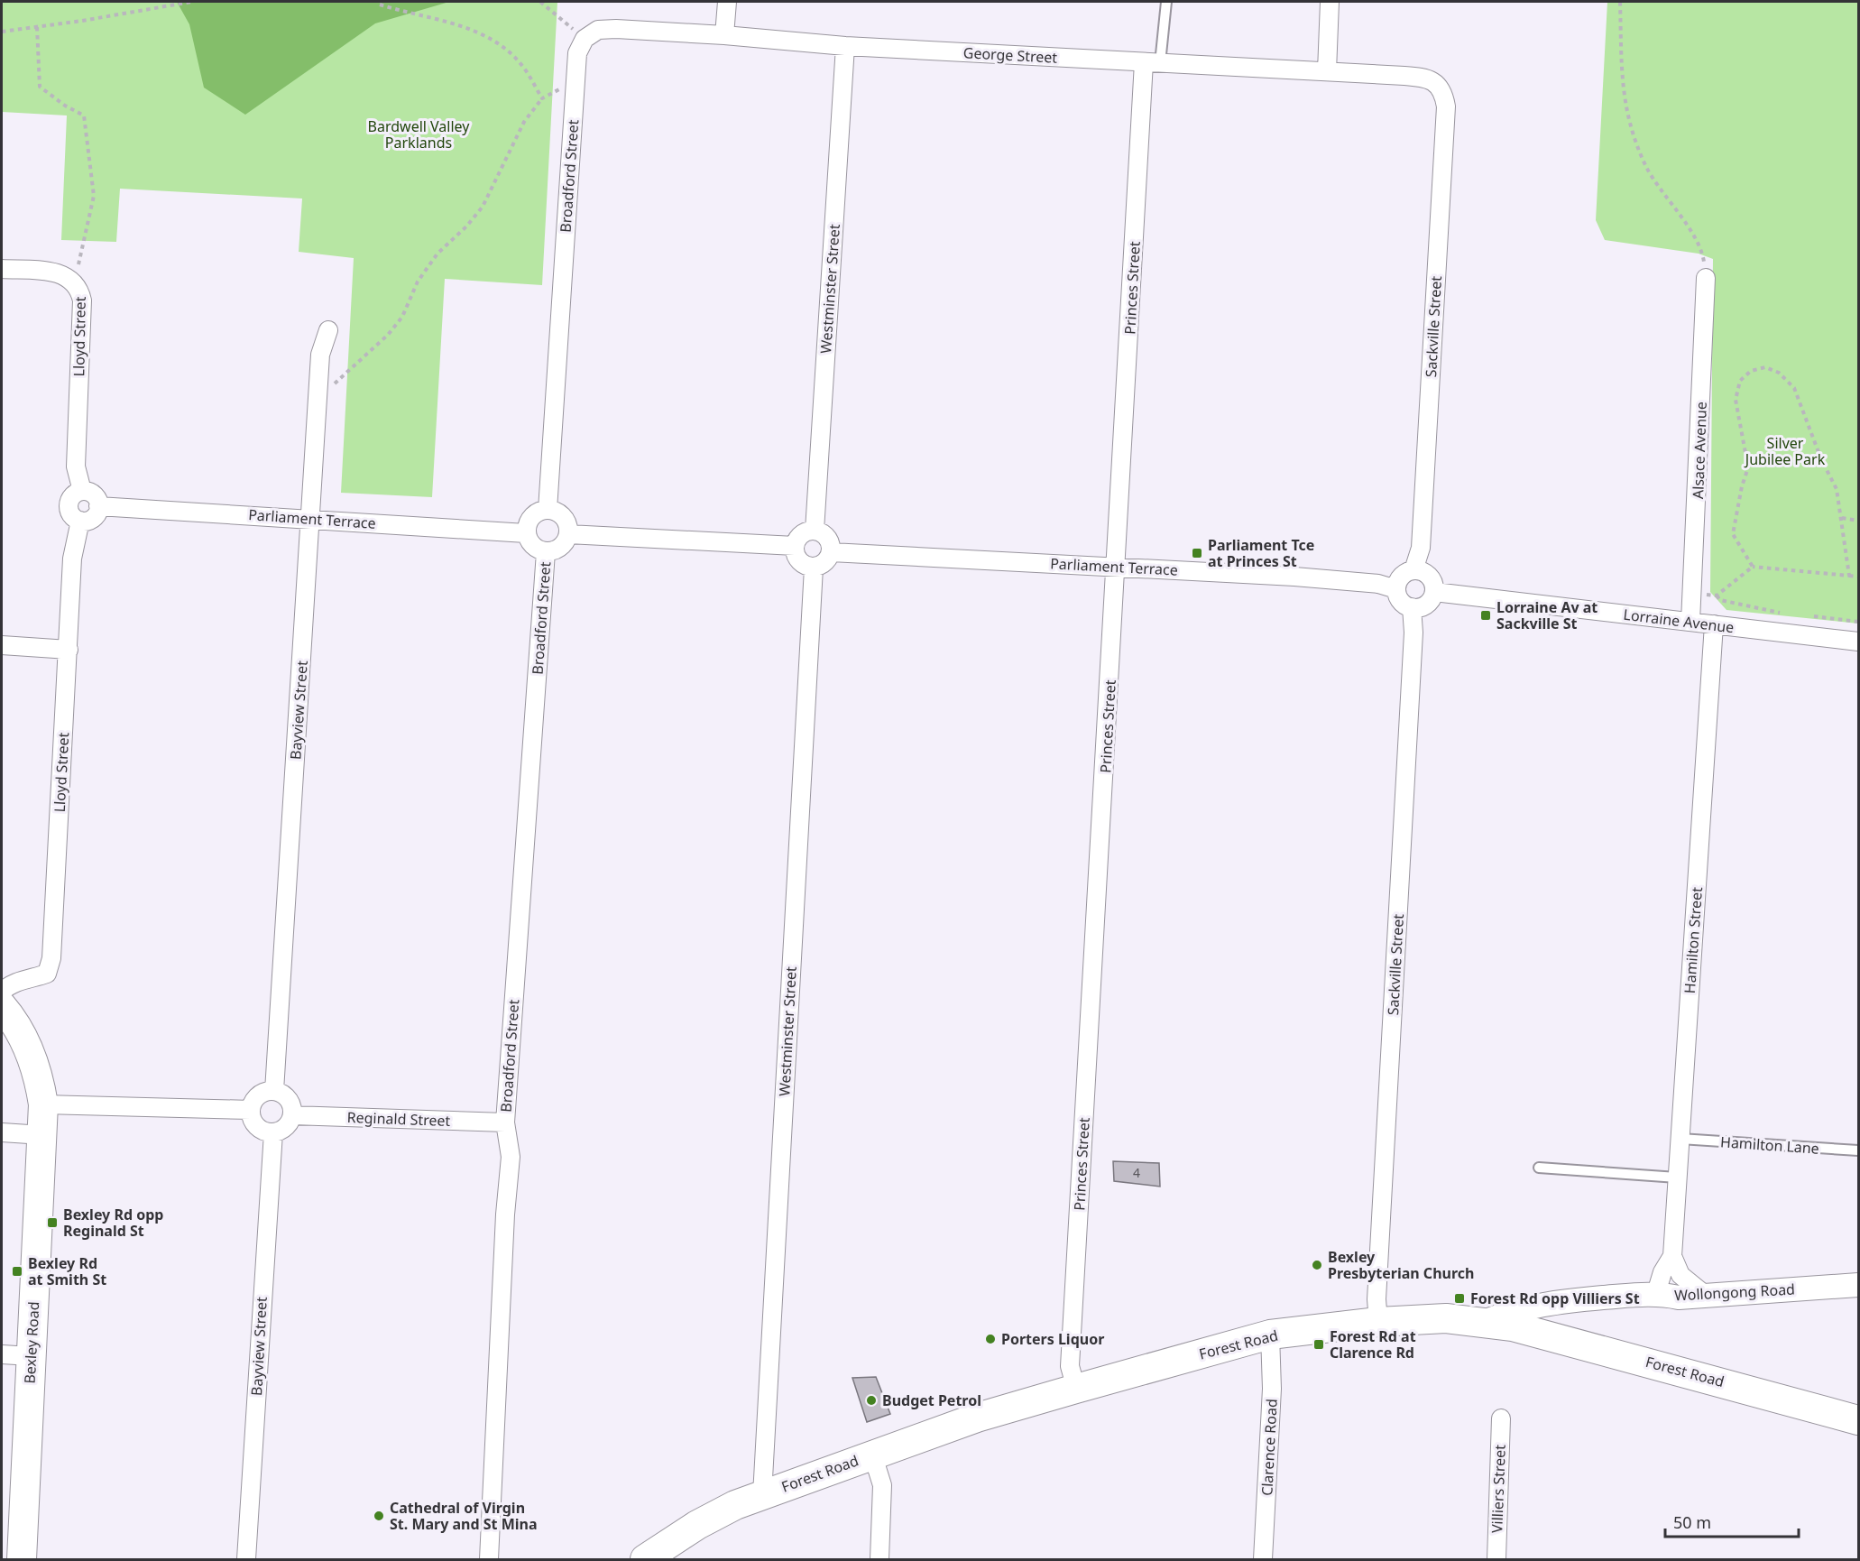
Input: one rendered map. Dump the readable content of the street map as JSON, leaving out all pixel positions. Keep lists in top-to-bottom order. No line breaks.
{"streets":{"main road":["Bexley Road","Forest Road"],"street":["George Street","Broadford Street","Princes Street","Westminster Street","Sackville Street","Lloyd Street","Alsace Avenue","Parliament Terrace","Lorraine Avenue","Bayview Street","Hamilton Street","Reginald Street","Wollongong Road","Clarence Road","Villiers Street"],"lane":["Hamilton Lane"]},"crossings":[["George Street","Broadford Street"],["George Street","Princes Street"],["George Street","Westminster Street"],["George Street","Sackville Street"],["Broadford Street","Parliament Terrace"],["Broadford Street","Reginald Street"],["Princes Street","Parliament Terrace"],["Princes Street","Forest Road"],["Westminster Street","Parliament Terrace"],["Westminster Street","Forest Road"],["Sackville Street","Parliament Terrace"],["Sackville Street","Lorraine Avenue"],["Sackville Street","Forest Road"],["Lloyd Street","Parliament Terrace"],["Alsace Avenue","Lorraine Avenue"],["Parliament Terrace","Lorraine Avenue"],["Parliament Terrace","Bayview Street"],["Lorraine Avenue","Hamilton Street"],["Bayview Street","Reginald Street"],["Hamilton Street","Hamilton Lane"],["Hamilton Street","Wollongong Road"],["Wollongong Road","Forest Road"],["Forest Road","Clarence Road"]],"parks":["Bardwell Valley Parklands","Silver Jubilee Park"],"places":{"transit":["Parliament Tce at Princes St","Lorraine Av at Sackville St","Bexley Rd opp Reginald St","Bexley Rd at Smith St","Forest Rd opp Villiers St","Forest Rd at Clarence Rd"],"other":["Bexley Presbyterian Church","Porters Liquor","Budget Petrol","Cathedral of Virgin St. Mary and St Mina"]},"house_numbers":["4"],"scale_bar":"50 m"}
